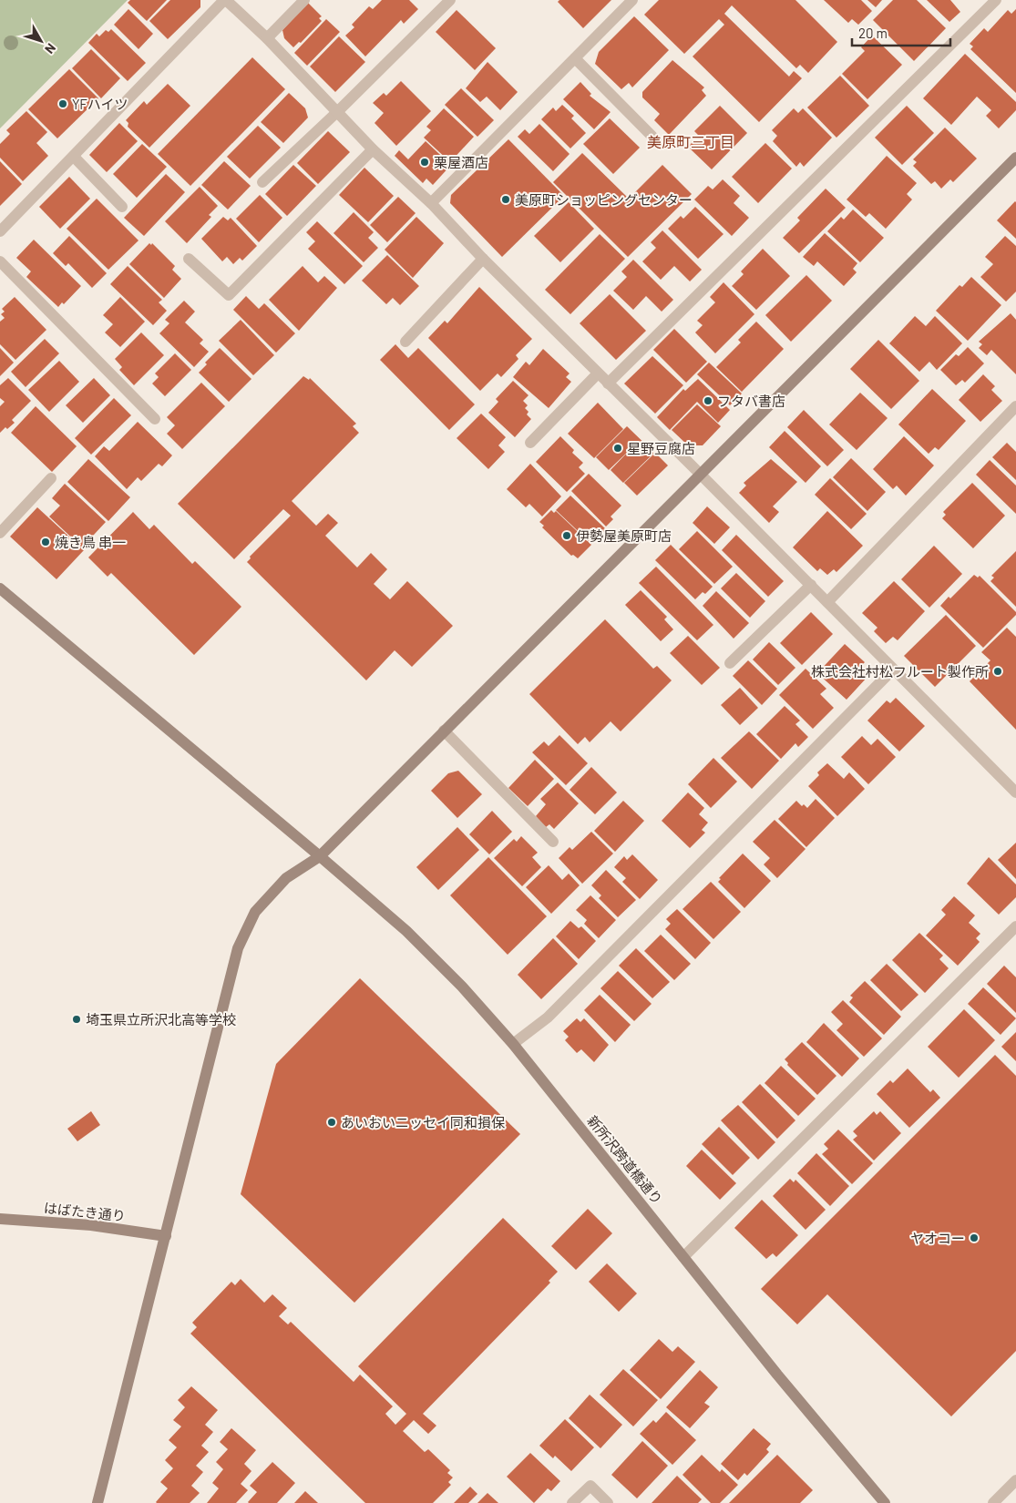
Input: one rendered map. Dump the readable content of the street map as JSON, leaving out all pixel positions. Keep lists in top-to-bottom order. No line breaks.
{"streets":{"street":["新所沢跨道橋通り","はばたき通り"]},"districts":["美原町三丁目"],"places":["YFハイツ","栗屋酒店","美原町ショッピングセンター","フタバ書店","星野豆腐店","伊勢屋美原町店","焼き鳥 串一","株式会社村松フルート製作所","埼玉県立所沢北高等学校","あいおいニッセイ同和損保","ヤオコー"],"scale_bar":"20 m","north":"bottom right"}
